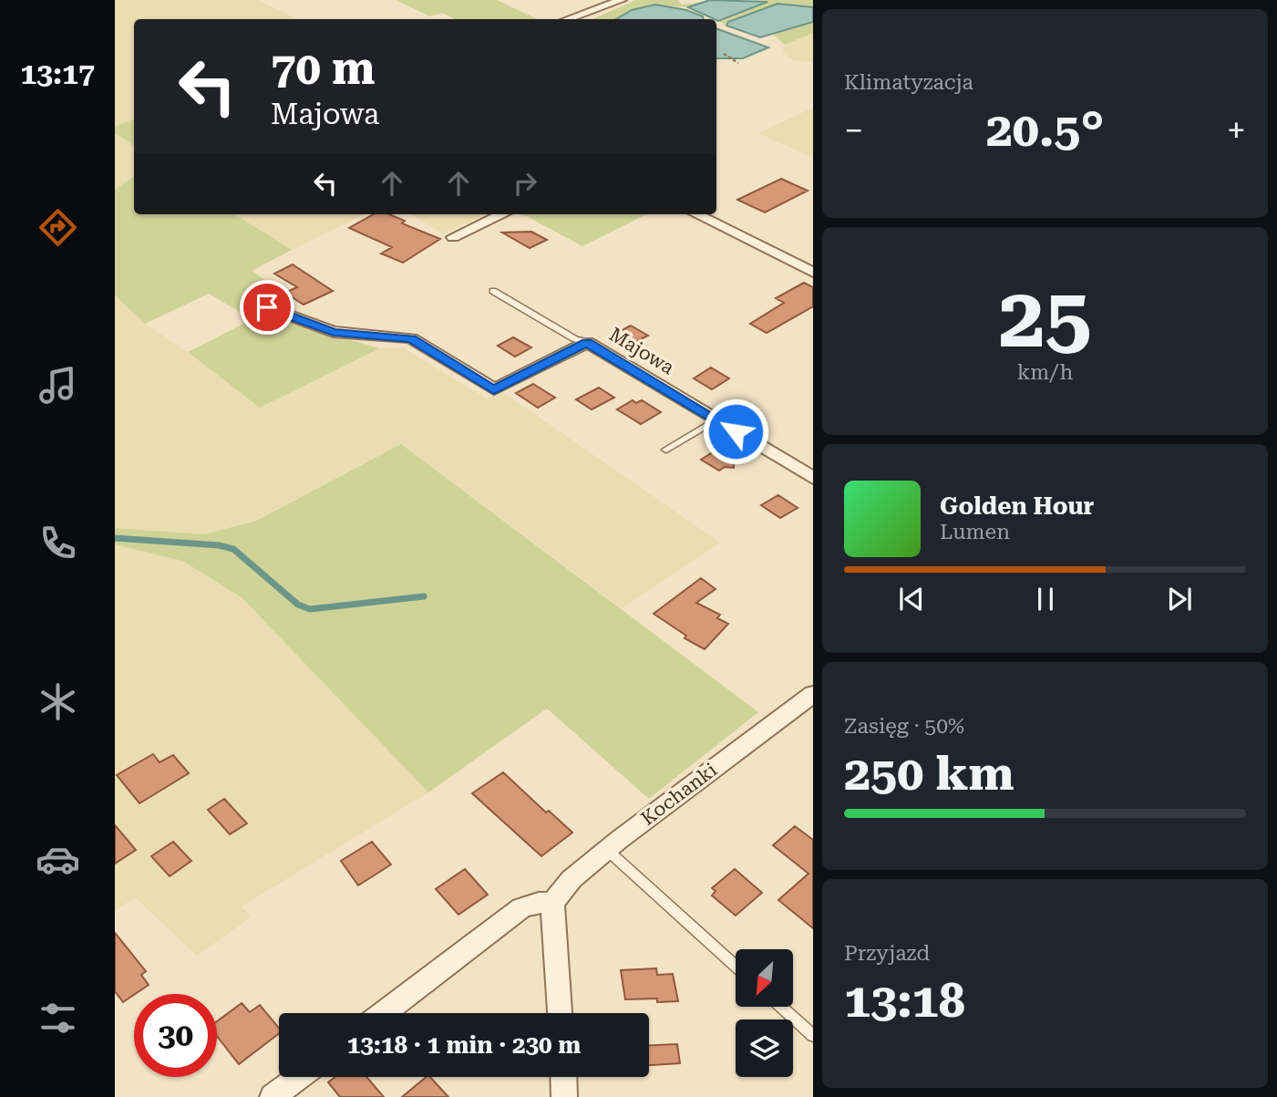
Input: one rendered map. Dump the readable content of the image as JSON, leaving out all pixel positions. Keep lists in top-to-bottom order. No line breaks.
{"streets":{"street":["Majowa","Kochanki"]},"north":"bottom left","page":{"tabs":"13:17","tile":["Klimatyzacja",["25","km/h"],["Zasięg · 50%","250 km"],["Przyjazd","13:18"]],"turn":["70 m","Majowa"],"heat":["−","20.5°","+"],"song":["Golden Hour","Lumen"],"limit":"30","trip":"13:18 · 1 min · 230 m"}}
